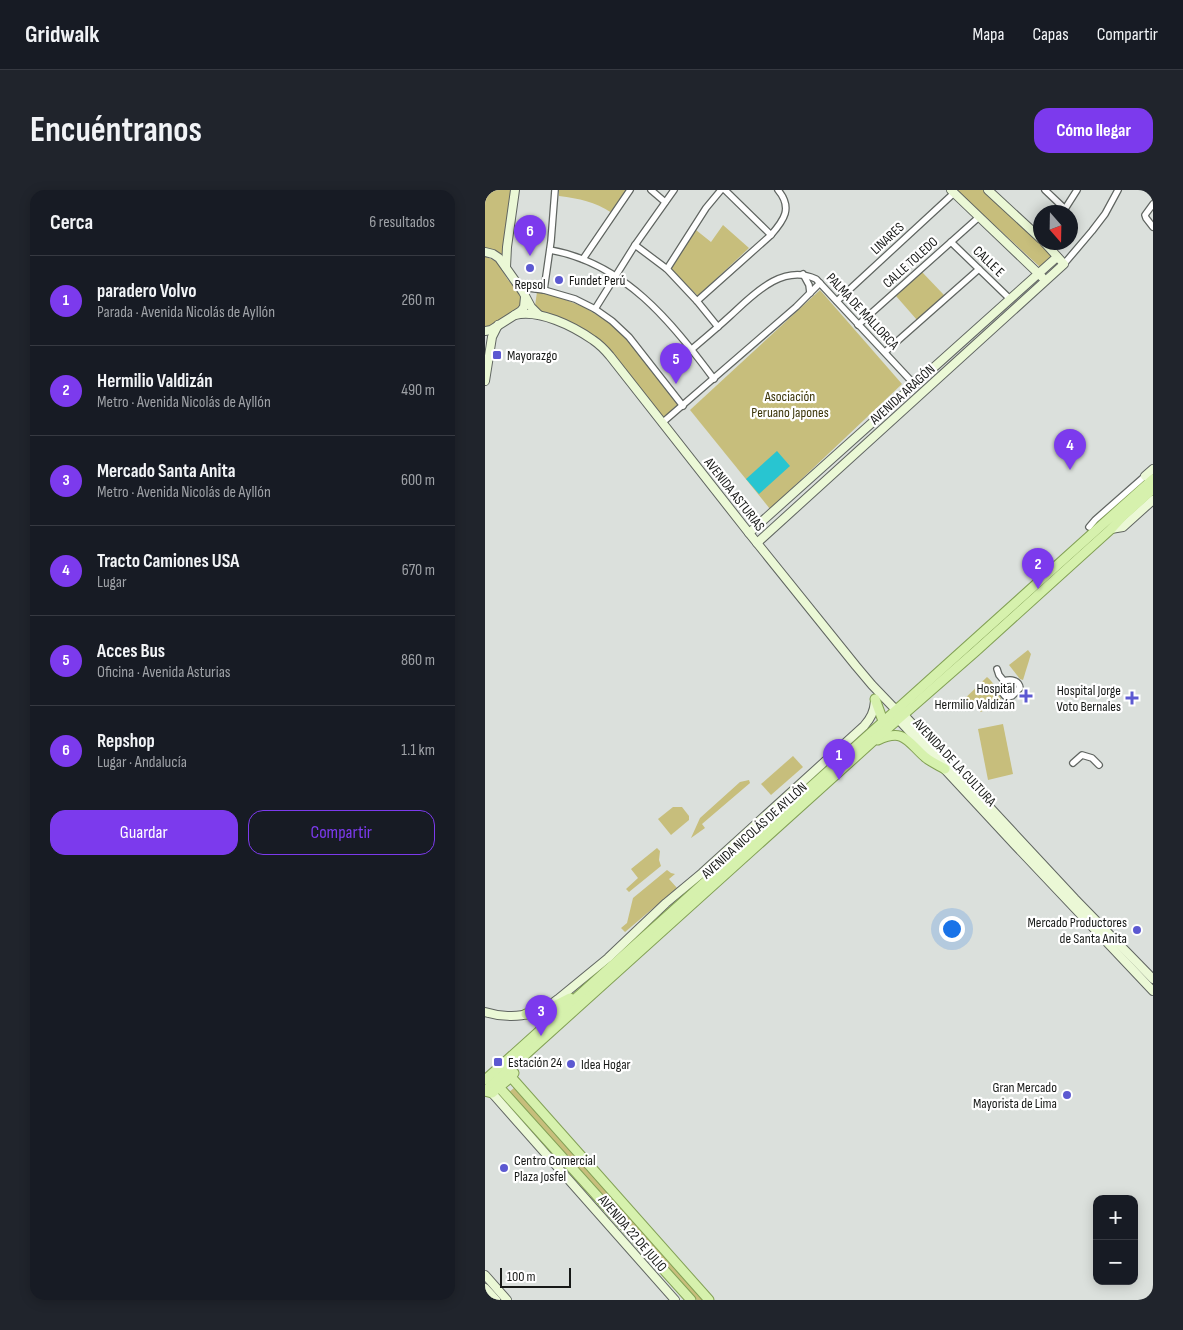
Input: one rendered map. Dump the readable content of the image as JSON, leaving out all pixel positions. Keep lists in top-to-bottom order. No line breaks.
{"streets":{"main road":["AVENIDA NICOLÁS DE AYLLÓN"],"street":["LINARES","CALLE E","CALLE TOLEDO","PALMA DE MALLORCA","AVENIDA ARAGÓN","AVENIDA ASTURIAS","AVENIDA DE LA CULTURA","AVENIDA 22 DE JULIO"]},"crossings":[["LINARES","PALMA DE MALLORCA"],["CALLE E","CALLE TOLEDO"],["CALLE E","AVENIDA ARAGÓN"],["CALLE TOLEDO","PALMA DE MALLORCA"],["PALMA DE MALLORCA","AVENIDA ARAGÓN"],["AVENIDA ARAGÓN","AVENIDA ASTURIAS"],["AVENIDA ASTURIAS","AVENIDA DE LA CULTURA"],["AVENIDA ASTURIAS","AVENIDA NICOLÁS DE AYLLÓN"],["AVENIDA DE LA CULTURA","AVENIDA NICOLÁS DE AYLLÓN"],["AVENIDA NICOLÁS DE AYLLÓN","AVENIDA 22 DE JULIO"]],"parks":["Asociación Peruano Japones"],"places":{"other":["Repsol","Fundet Perú","Mercado Productores de Santa Anita","Idea Hogar","Gran Mercado Mayorista de Lima","Centro Comercial Plaza Josfel"],"transit":["Mayorazgo","Estación 24"],"health":["Hospital Hermilio Valdizán","Hospital Jorge Voto Bernales"]},"scale_bar":"100 m","north":"bottom","page":{"header":"Gridwalk","nav":["Mapa","Capas","Compartir"],"buttons":["Cómo llegar",["Guardar","Compartir"]],"title":"Encuéntranos","heading":["Cerca","6 resultados"],"pins":["6","5","4","2","1","3"],"list":[{"mark":"1","name":"paradero Volvo","note":"Parada · Avenida Nicolás de Ayllón","value":"260 m"},{"mark":"2","name":"Hermilio Valdizán","note":"Metro · Avenida Nicolás de Ayllón","value":"490 m"},{"mark":"3","name":"Mercado Santa Anita","note":"Metro · Avenida Nicolás de Ayllón","value":"600 m"},{"mark":"4","name":"Tracto Camiones USA","note":"Lugar","value":"670 m"},{"mark":"5","name":"Acces Bus","note":"Oficina · Avenida Asturias","value":"860 m"},{"mark":"6","name":"Repshop","note":"Lugar · Andalucía","value":"1.1 km"}],"map_buttons":["+","−"],"scale":"100 m"}}
